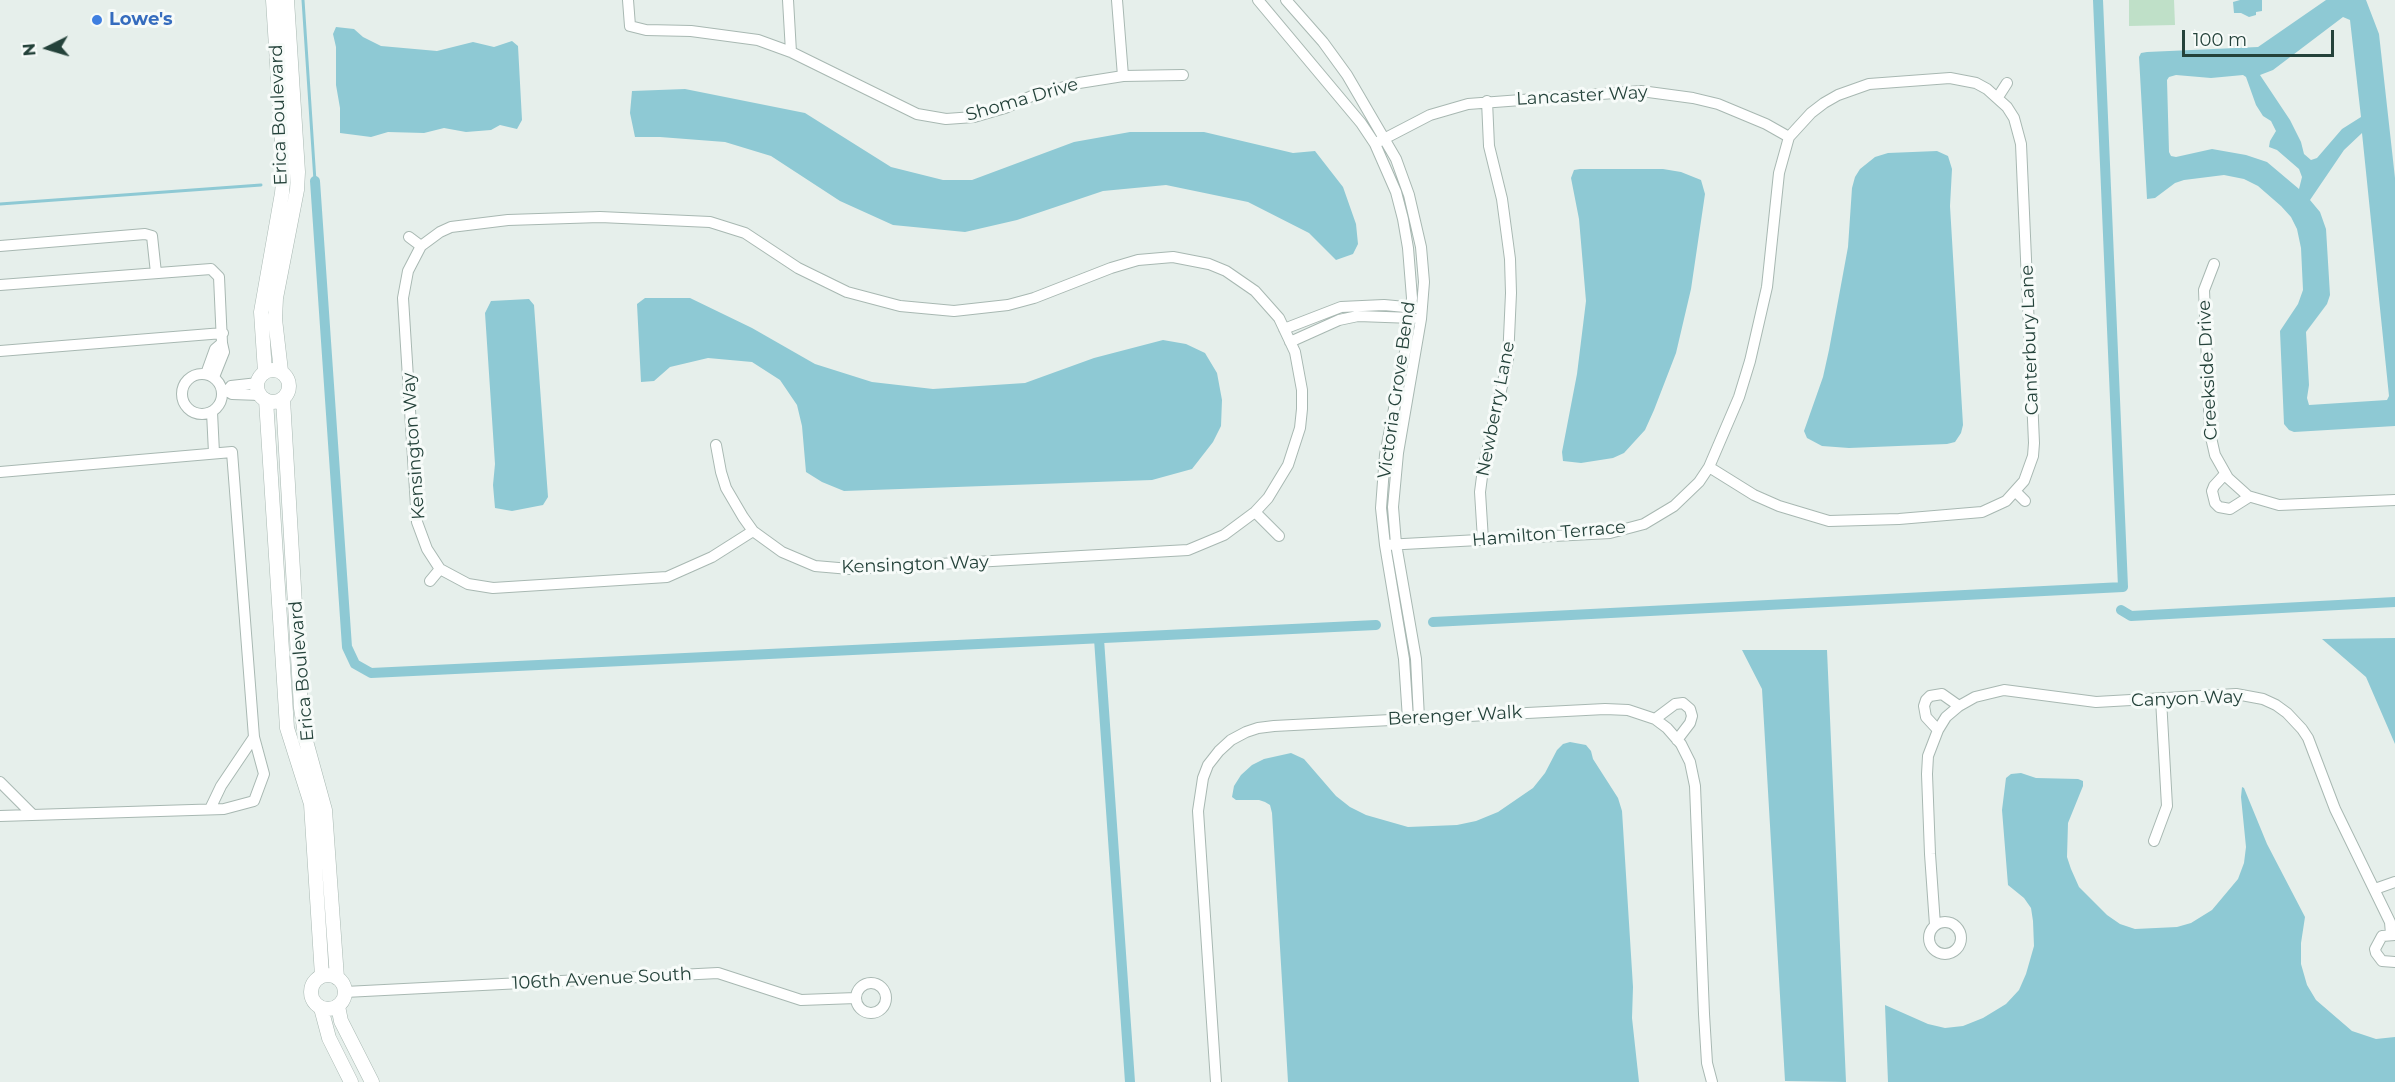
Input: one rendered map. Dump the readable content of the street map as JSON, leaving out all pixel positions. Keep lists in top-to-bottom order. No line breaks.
{"streets":{"street":["Lancaster Way","Shoma Drive","Erica Boulevard","Canterbury Lane","Creekside Drive","Victoria Grove Bend","Newberry Lane","Kensington Way","Hamilton Terrace","Canyon Way","Berenger Walk","106th Avenue South"]},"crossings":[["Lancaster Way","Canterbury Lane"],["Lancaster Way","Victoria Grove Bend"],["Lancaster Way","Newberry Lane"],["Lancaster Way","Hamilton Terrace"],["Erica Boulevard","106th Avenue South"],["Canterbury Lane","Hamilton Terrace"],["Victoria Grove Bend","Hamilton Terrace"],["Victoria Grove Bend","Berenger Walk"],["Newberry Lane","Hamilton Terrace"]],"places":["Lowe's"],"scale_bar":"100 m","north":"left"}
